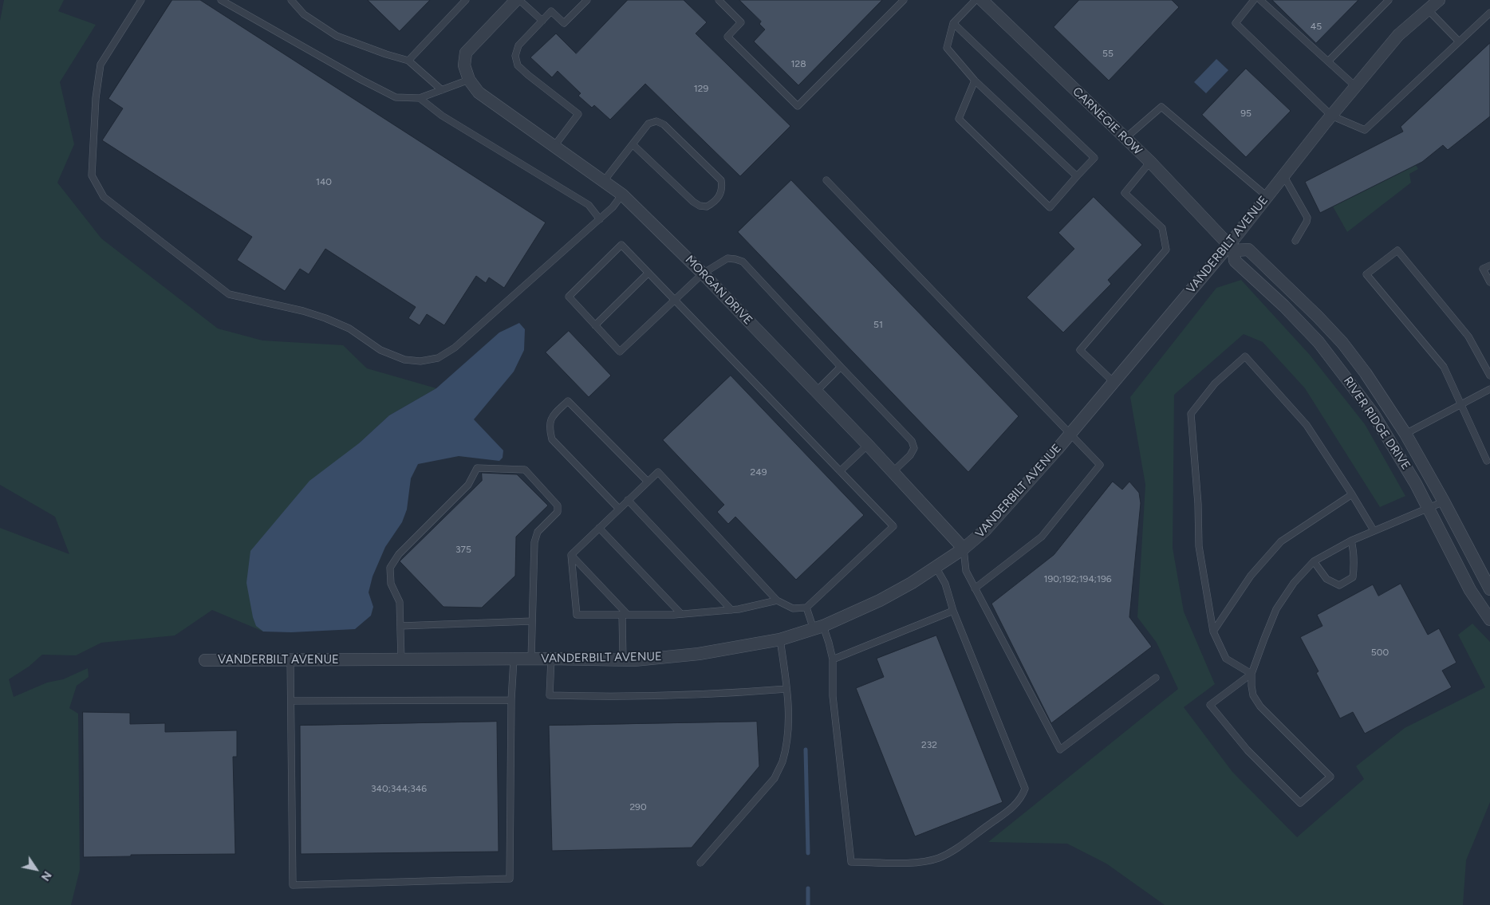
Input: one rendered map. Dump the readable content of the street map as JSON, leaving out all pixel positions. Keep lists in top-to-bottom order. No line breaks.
{"streets":{"street":["CARNEGIE ROW","VANDERBILT AVENUE","MORGAN DRIVE","RIVER RIDGE DRIVE"]},"crossings":[["CARNEGIE ROW","VANDERBILT AVENUE"],["CARNEGIE ROW","RIVER RIDGE DRIVE"],["VANDERBILT AVENUE","MORGAN DRIVE"],["VANDERBILT AVENUE","RIVER RIDGE DRIVE"]],"house_numbers":["45","55","128","129","95","140","51","249","375","190;192;194;196","500","232","340;344;346","290"],"north":"bottom right"}
